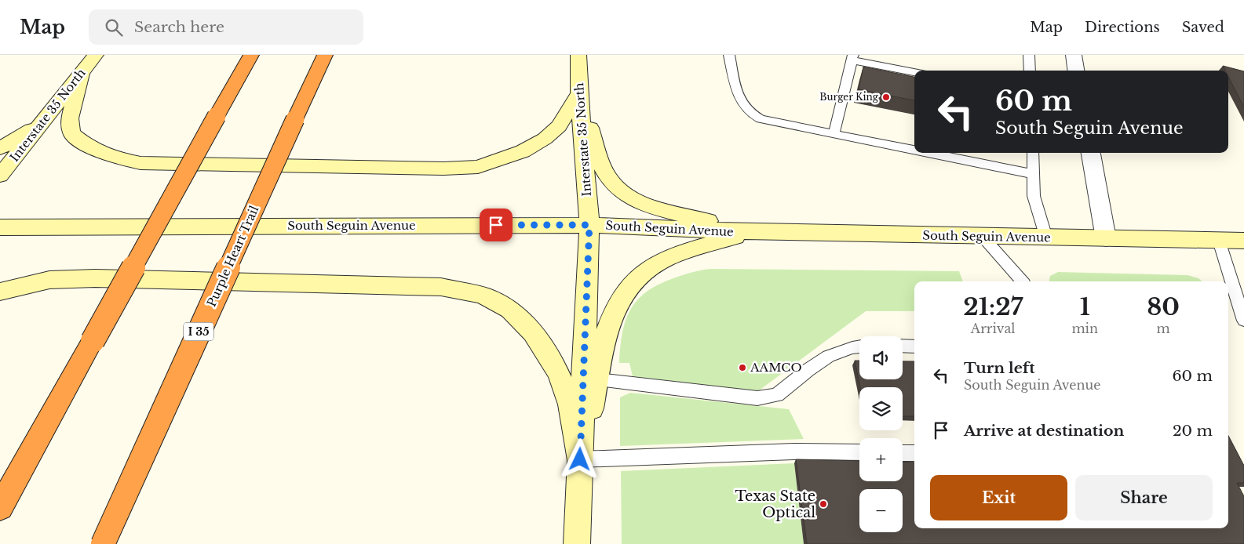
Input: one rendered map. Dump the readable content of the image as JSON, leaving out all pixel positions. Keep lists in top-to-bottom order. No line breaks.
{"streets":{"highway":["Purple Heart Trail","I 35"],"main road":["Interstate 35 North","South Seguin Avenue"]},"crossings":[["Interstate 35 North","South Seguin Avenue"]],"places":["Burger King","AAMCO","Texas State Optical"],"page":{"header":"Map","search":"Search here","nav":["Map","Directions","Saved"],"turn":["60 m","South Seguin Avenue"],"eta":["21:27","Arrival","1","min","80","m"],"map_buttons":["+","−"],"list":[{"name":"Turn left","note":"South Seguin Avenue","value":"60 m"},{"name":"Arrive at destination","value":"20 m"}],"buttons":["Exit","Share"]}}
